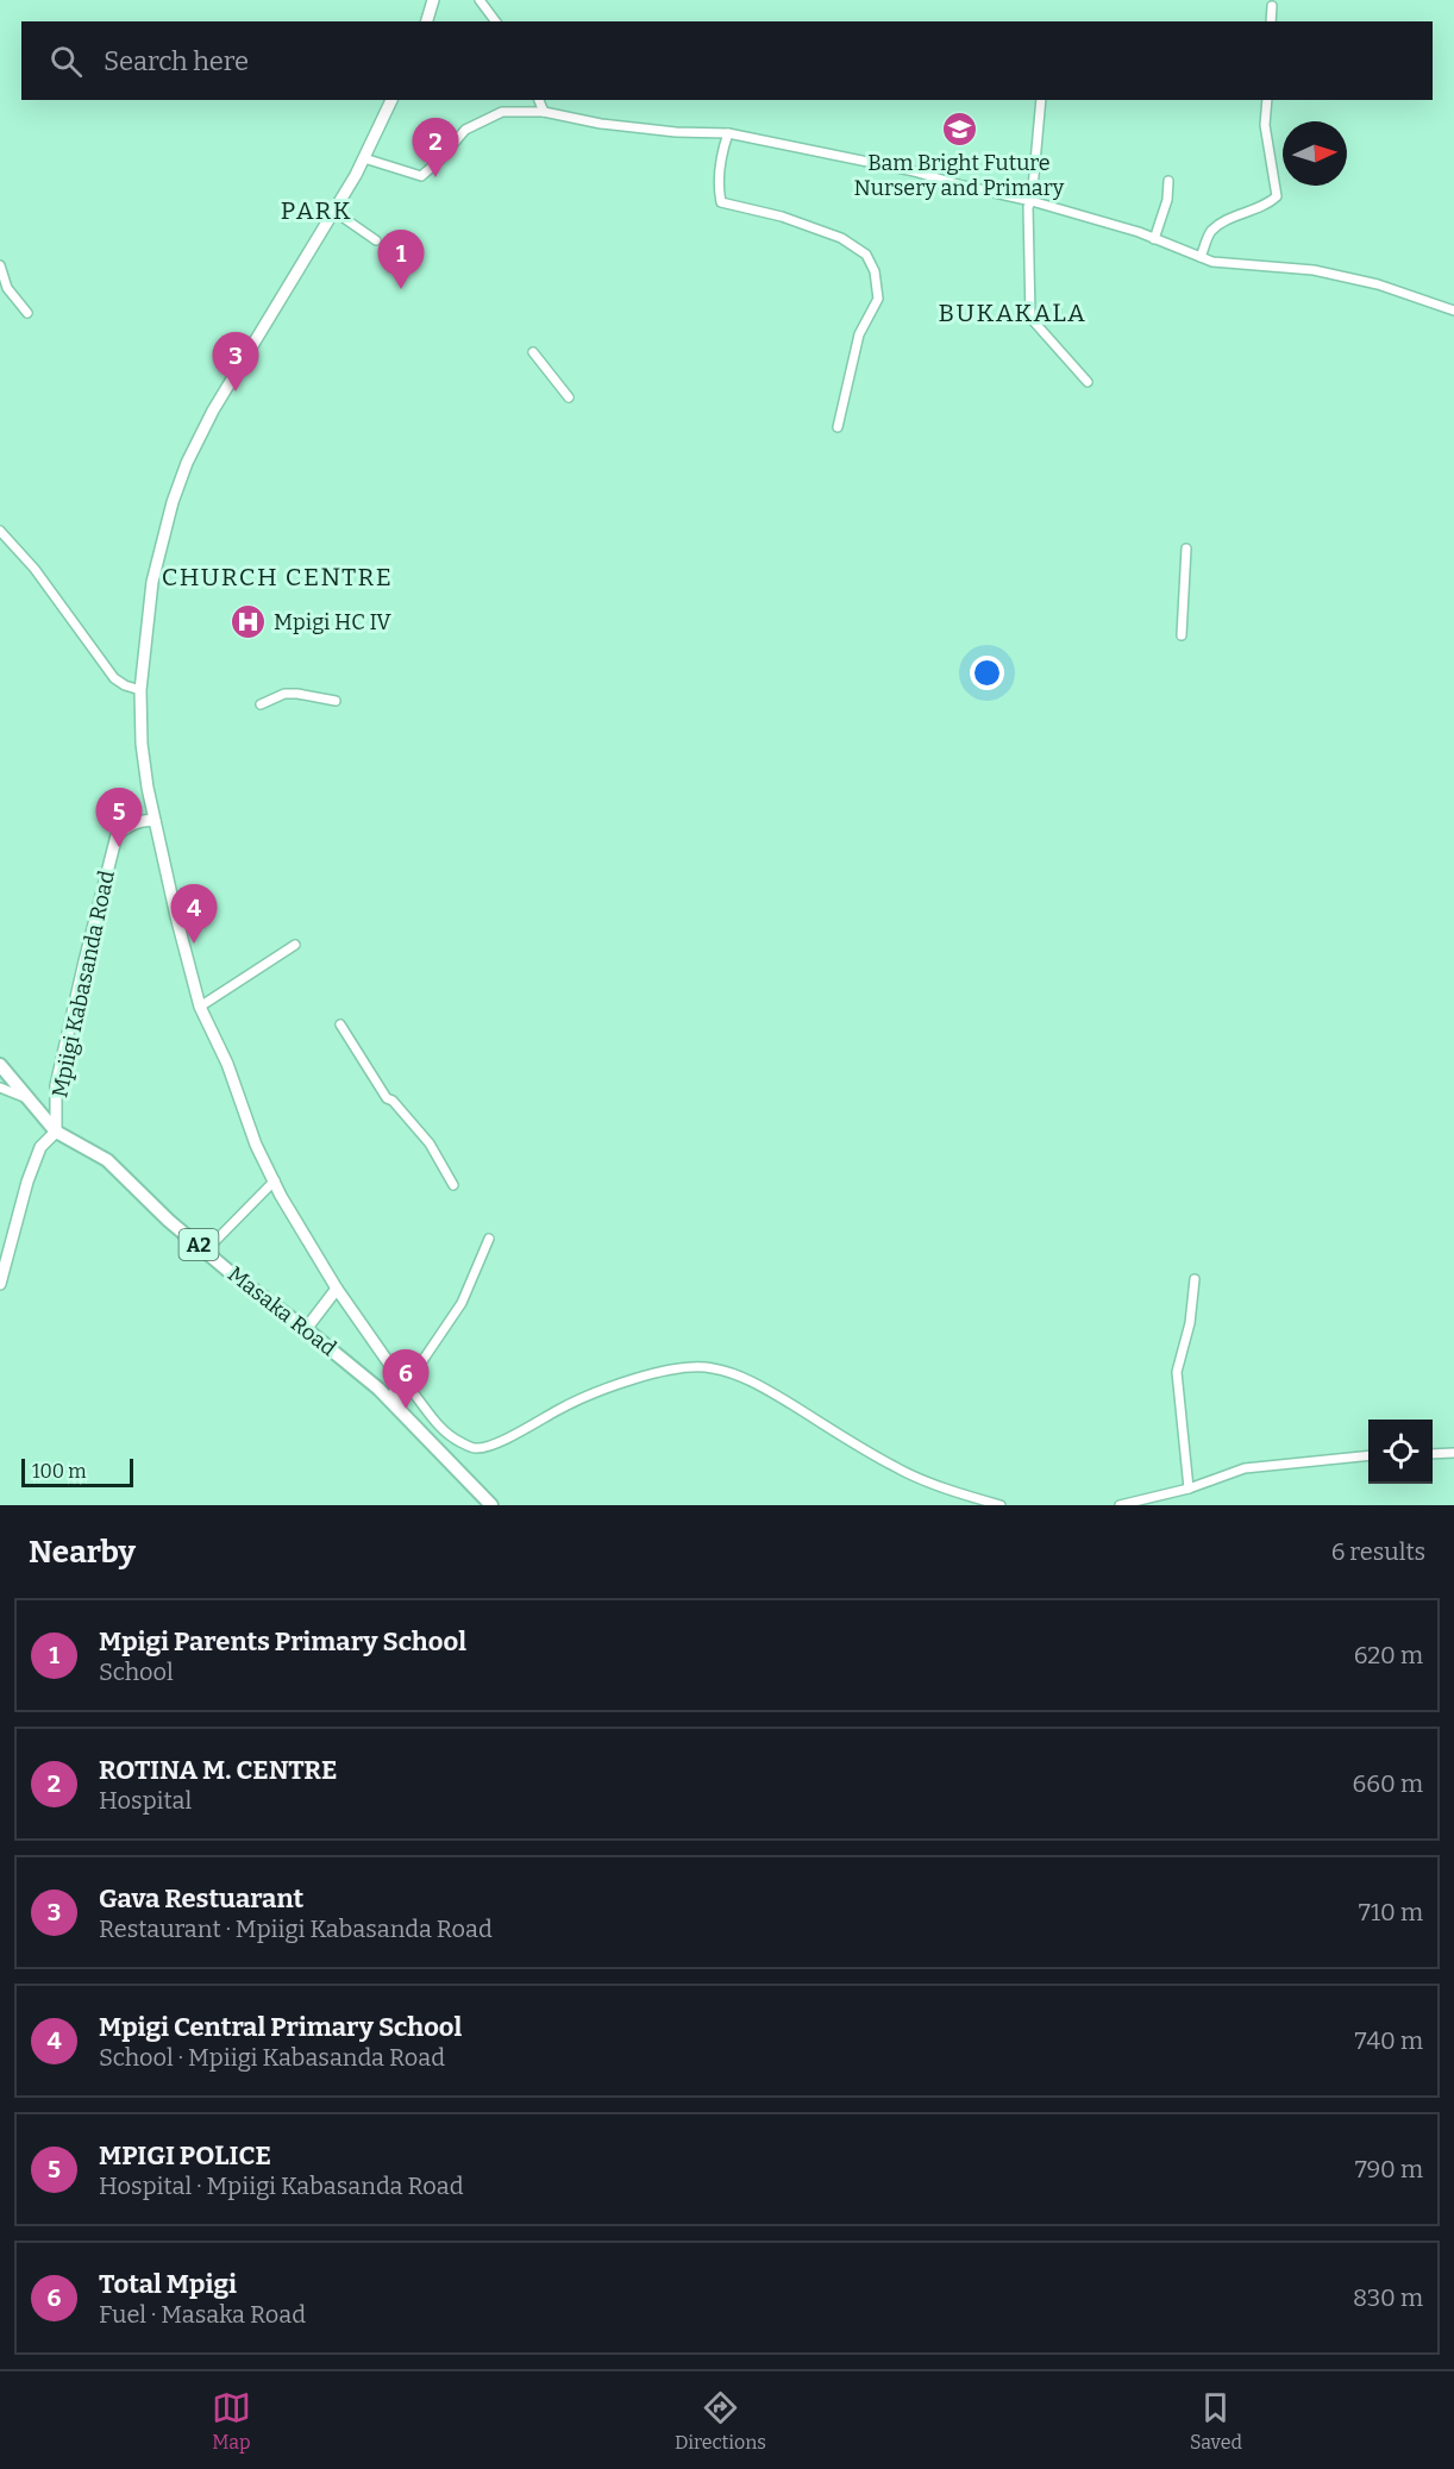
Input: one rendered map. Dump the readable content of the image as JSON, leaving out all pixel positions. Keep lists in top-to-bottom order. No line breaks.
{"streets":{"main road":["Mpiigi Kabasanda Road","A2","Masaka Road"]},"crossings":[["Mpiigi Kabasanda Road","Masaka Road"],["A2","Masaka Road"]],"districts":["PARK","BUKAKALA","CHURCH CENTRE"],"places":{"school or university":["Bam Bright Future Nursery and Primary"],"hospital":["Mpigi HC IV"]},"scale_bar":"100 m","north":"right","page":{"search":"Search here","pins":["2","1","3","5","4","6"],"scale":"100 m","heading":["Nearby","6 results"],"list":[{"mark":"1","name":"Mpigi Parents Primary School","note":"School","value":"620 m"},{"mark":"2","name":"ROTINA M. CENTRE","note":"Hospital","value":"660 m"},{"mark":"3","name":"Gava Restuarant","note":"Restaurant · Mpiigi Kabasanda Road","value":"710 m"},{"mark":"4","name":"Mpigi Central Primary School","note":"School · Mpiigi Kabasanda Road","value":"740 m"},{"mark":"5","name":"MPIGI POLICE","note":"Hospital · Mpiigi Kabasanda Road","value":"790 m"},{"mark":"6","name":"Total Mpigi","note":"Fuel · Masaka Road","value":"830 m"}],"nav":["Map","Directions","Saved"]}}
